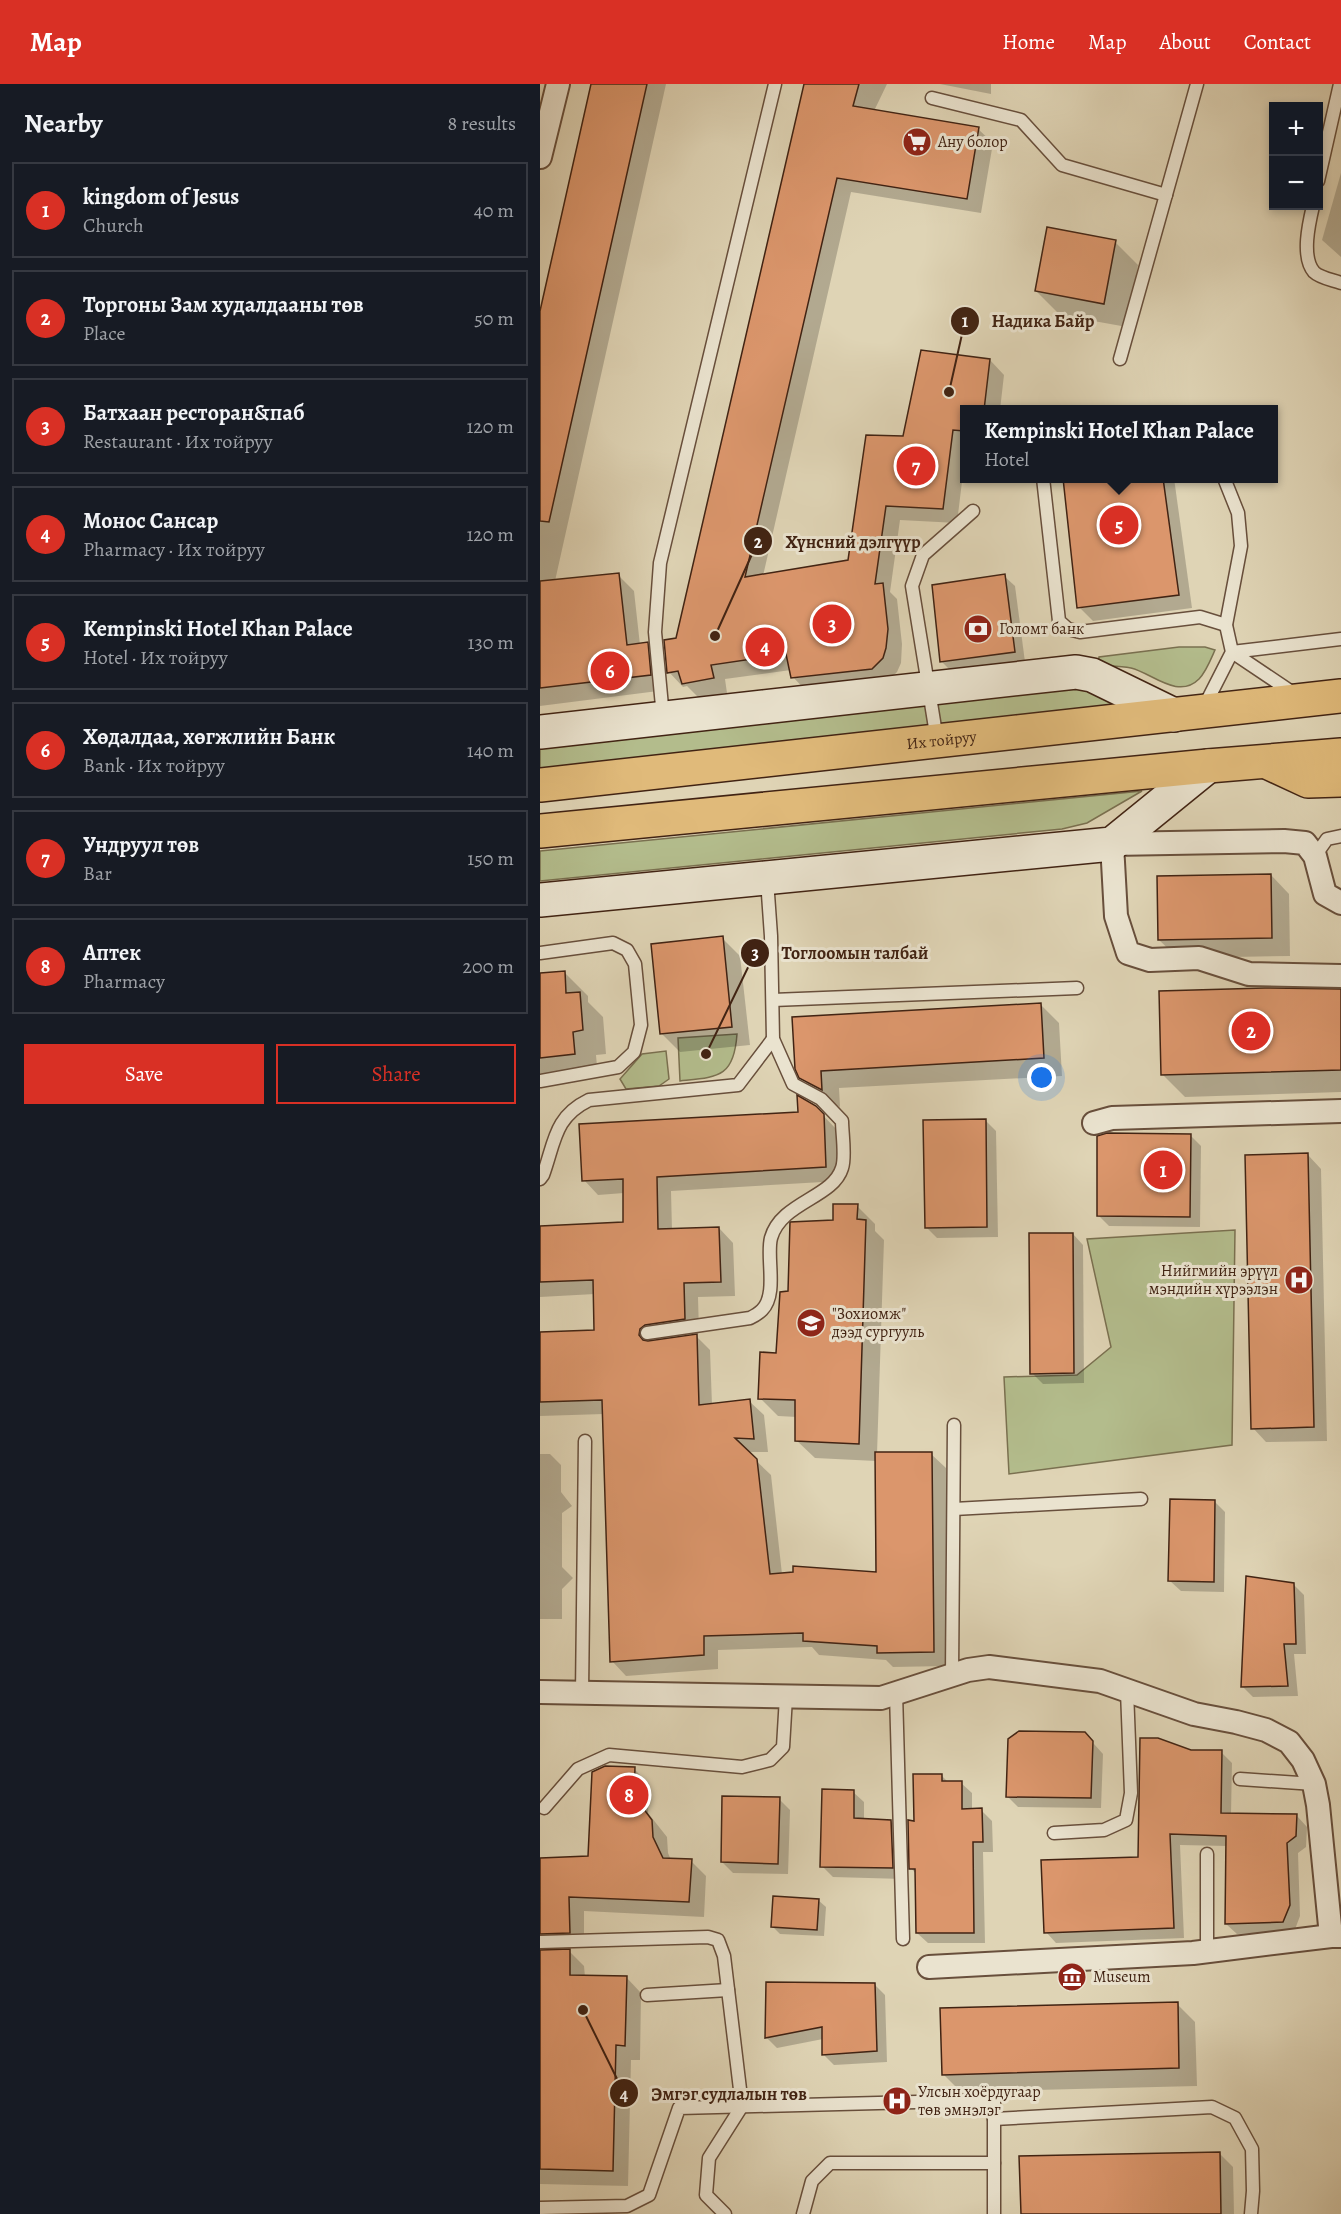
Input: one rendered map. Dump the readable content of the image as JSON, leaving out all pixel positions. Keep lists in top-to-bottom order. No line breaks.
{"streets":{"main road":["Их тойруу"]},"places":{"supermarket":["Ану болор"],"other":["Надика Байр","Хүнсний дэлгүүр","Тоглоомын талбай","Эмгэг судлалын төв"],"bank":["Голомт банк"],"hospital":["Нийгмийн эрүүл мэндийн хүрээлэн","Улсын хоёрдугаар төв эмнэлэг"],"school or university":["\"Зохиомж\" дээд сургууль"],"museum":["Museum"]},"page":{"header":"Map","nav":["Home","Map","About","Contact"],"heading":["Nearby","8 results"],"map_buttons":["+","−"],"list":[{"mark":"1","name":"kingdom of Jesus","note":"Church","value":"40 m"},{"mark":"2","name":"Торгоны Зам худалдааны төв","note":"Place","value":"50 m"},{"mark":"3","name":"Батхаан ресторан&паб","note":"Restaurant · Их тойруу","value":"120 m"},{"mark":"4","name":"Монос Сансар","note":"Pharmacy · Их тойруу","value":"120 m"},{"mark":"5","name":"Kempinski Hotel Khan Palace","note":"Hotel · Их тойруу","value":"130 m"},{"mark":"6","name":"Хөдалдаа, хөгжлийн Банк","note":"Bank · Их тойруу","value":"140 m"},{"mark":"7","name":"Ундруул төв","note":"Bar","value":"150 m"},{"mark":"8","name":"Аптек","note":"Pharmacy","value":"200 m"}],"popup":["Kempinski Hotel Khan Palace","Hotel"],"pins":["7","5","3","4","6","2","1","8"],"buttons":["Save","Share"]}}
